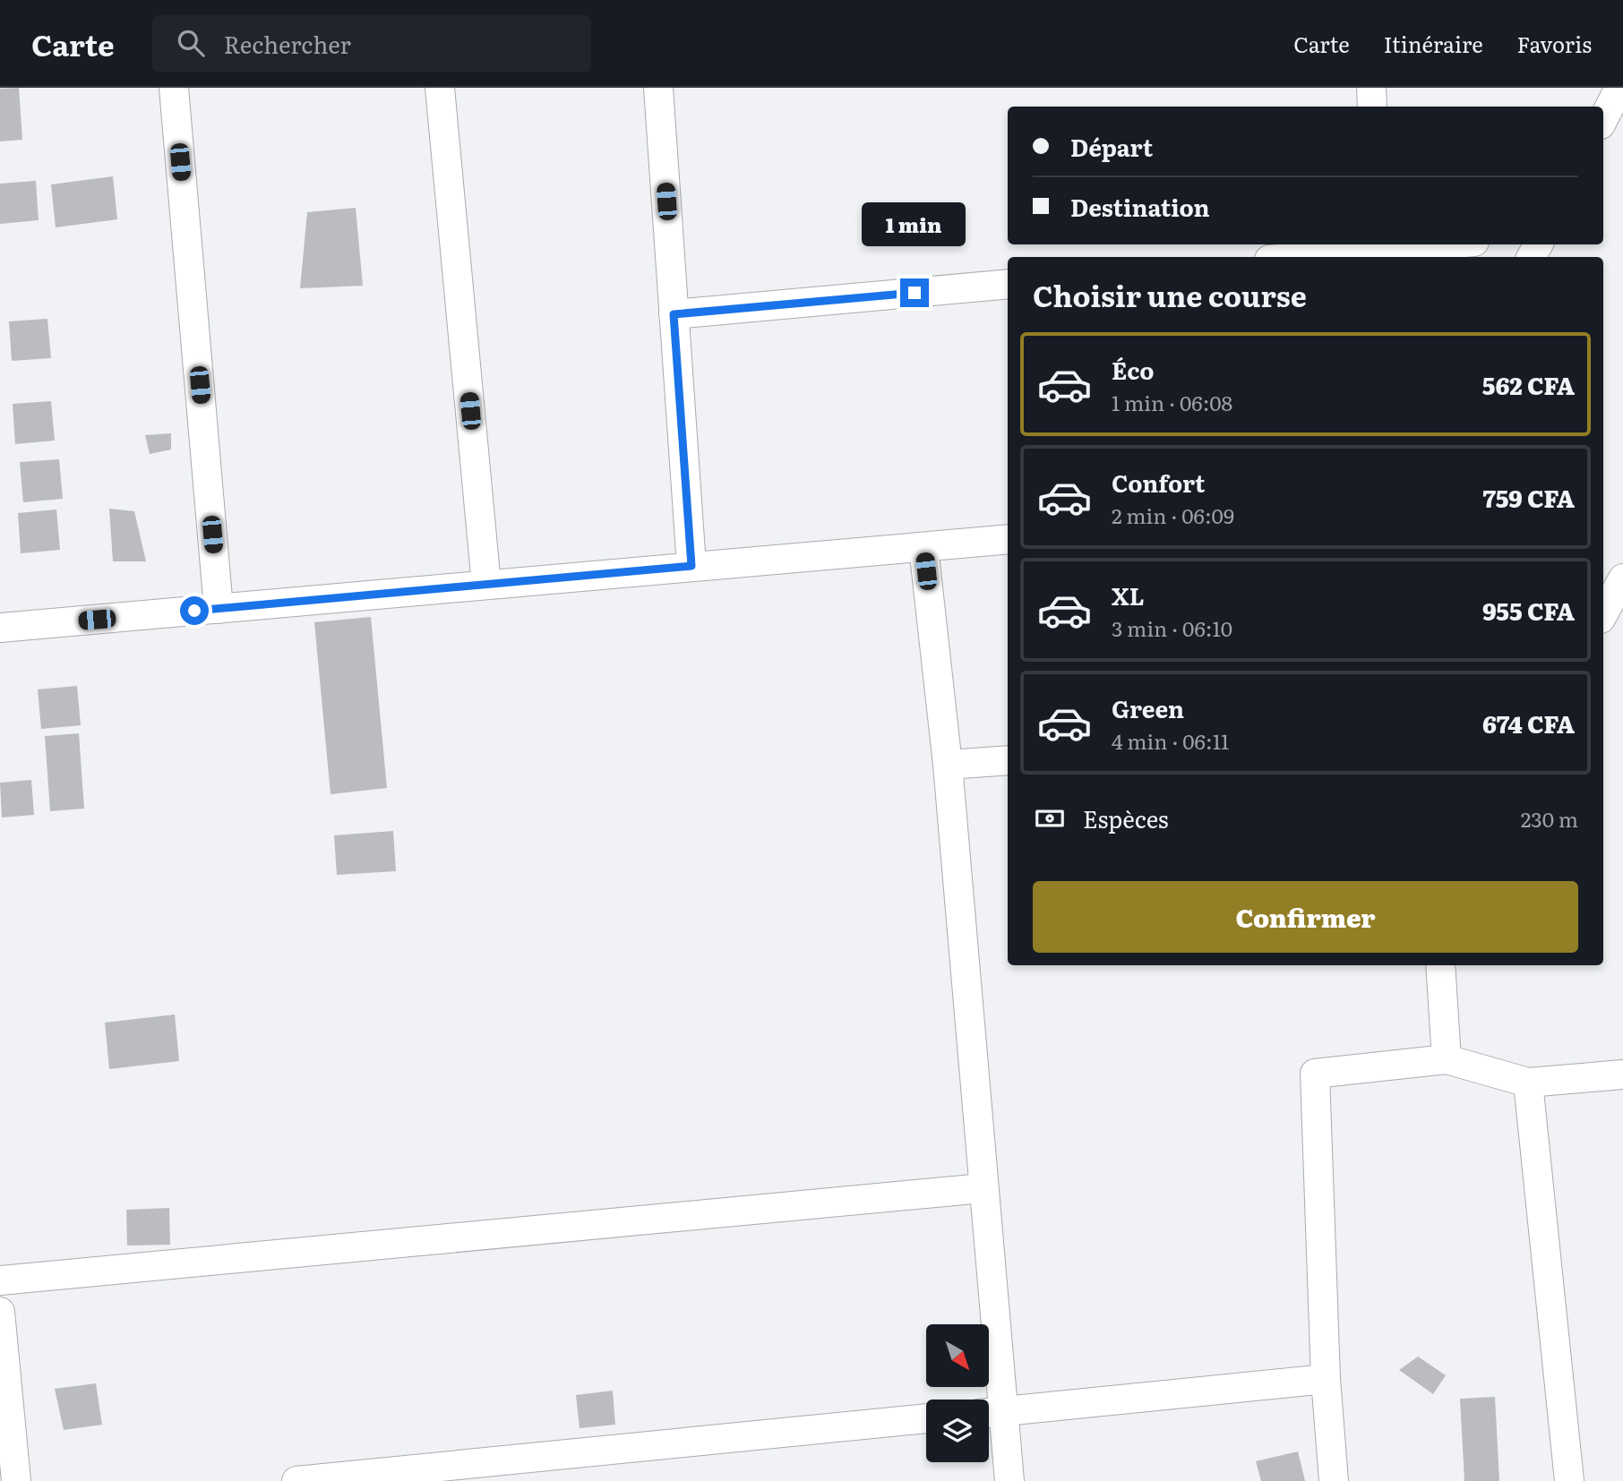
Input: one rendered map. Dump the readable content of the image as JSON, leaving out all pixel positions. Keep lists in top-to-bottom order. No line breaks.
{"north":"bottom right","page":{"header":"Carte","search":"Rechercher","nav":["Carte","Itinéraire","Favoris"],"banner":["Départ","Destination"],"bubble":"1 min","heading":"Choisir une course","list":[{"name":"Éco","note":"1 min · 06:08","value":"562 CFA"},{"name":"Confort","note":"2 min · 06:09","value":"759 CFA"},{"name":"XL","note":"3 min · 06:10","value":"955 CFA"},{"name":"Green","note":"4 min · 06:11","value":"674 CFA"}],"pay":["Espèces","230 m"],"buttons":"Confirmer"}}
